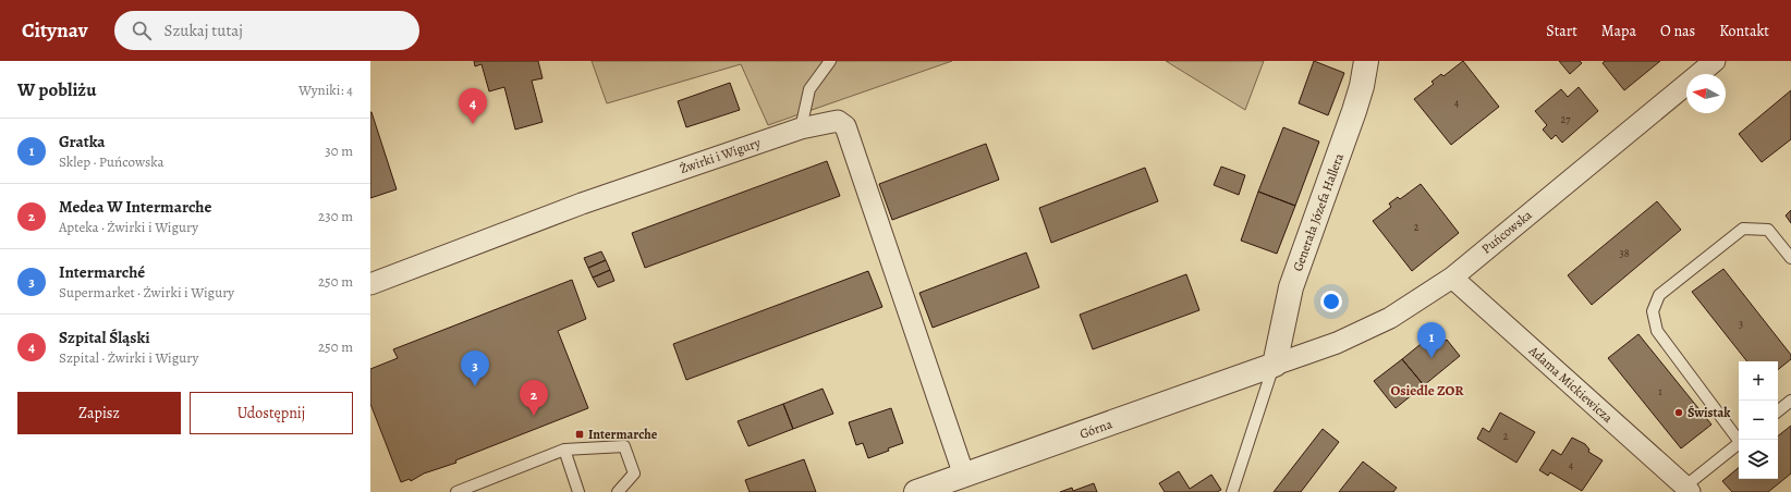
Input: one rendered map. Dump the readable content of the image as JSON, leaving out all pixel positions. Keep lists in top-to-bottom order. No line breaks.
{"streets":{"street":["Żwirki i Wigury","Generała Józefa Hallera","Puńcowska","Adama Mickiewicza","Górna"]},"crossings":[["Żwirki i Wigury","Górna"],["Generała Józefa Hallera","Puńcowska"],["Generała Józefa Hallera","Górna"],["Puńcowska","Adama Mickiewicza"],["Puńcowska","Górna"]],"districts":["Osiedle ZOR"],"places":{"other":["Świstak"],"transit":["Intermarche"]},"house_numbers":["4","27","2","38","3","1","2","4"],"north":"left","page":{"header":"Citynav","search":"Szukaj tutaj","nav":["Start","Mapa","O nas","Kontakt"],"heading":["W pobliżu","Wyniki: 4"],"pins":["4","1","3","2"],"list":[{"mark":"1","name":"Gratka","note":"Sklep · Puńcowska","value":"30 m"},{"mark":"2","name":"Medea W Intermarche","note":"Apteka · Żwirki i Wigury","value":"230 m"},{"mark":"3","name":"Intermarché","note":"Supermarket · Żwirki i Wigury","value":"250 m"},{"mark":"4","name":"Szpital Śląski","note":"Szpital · Żwirki i Wigury","value":"250 m"}],"map_buttons":["+","−"],"buttons":["Zapisz","Udostępnij"]}}
